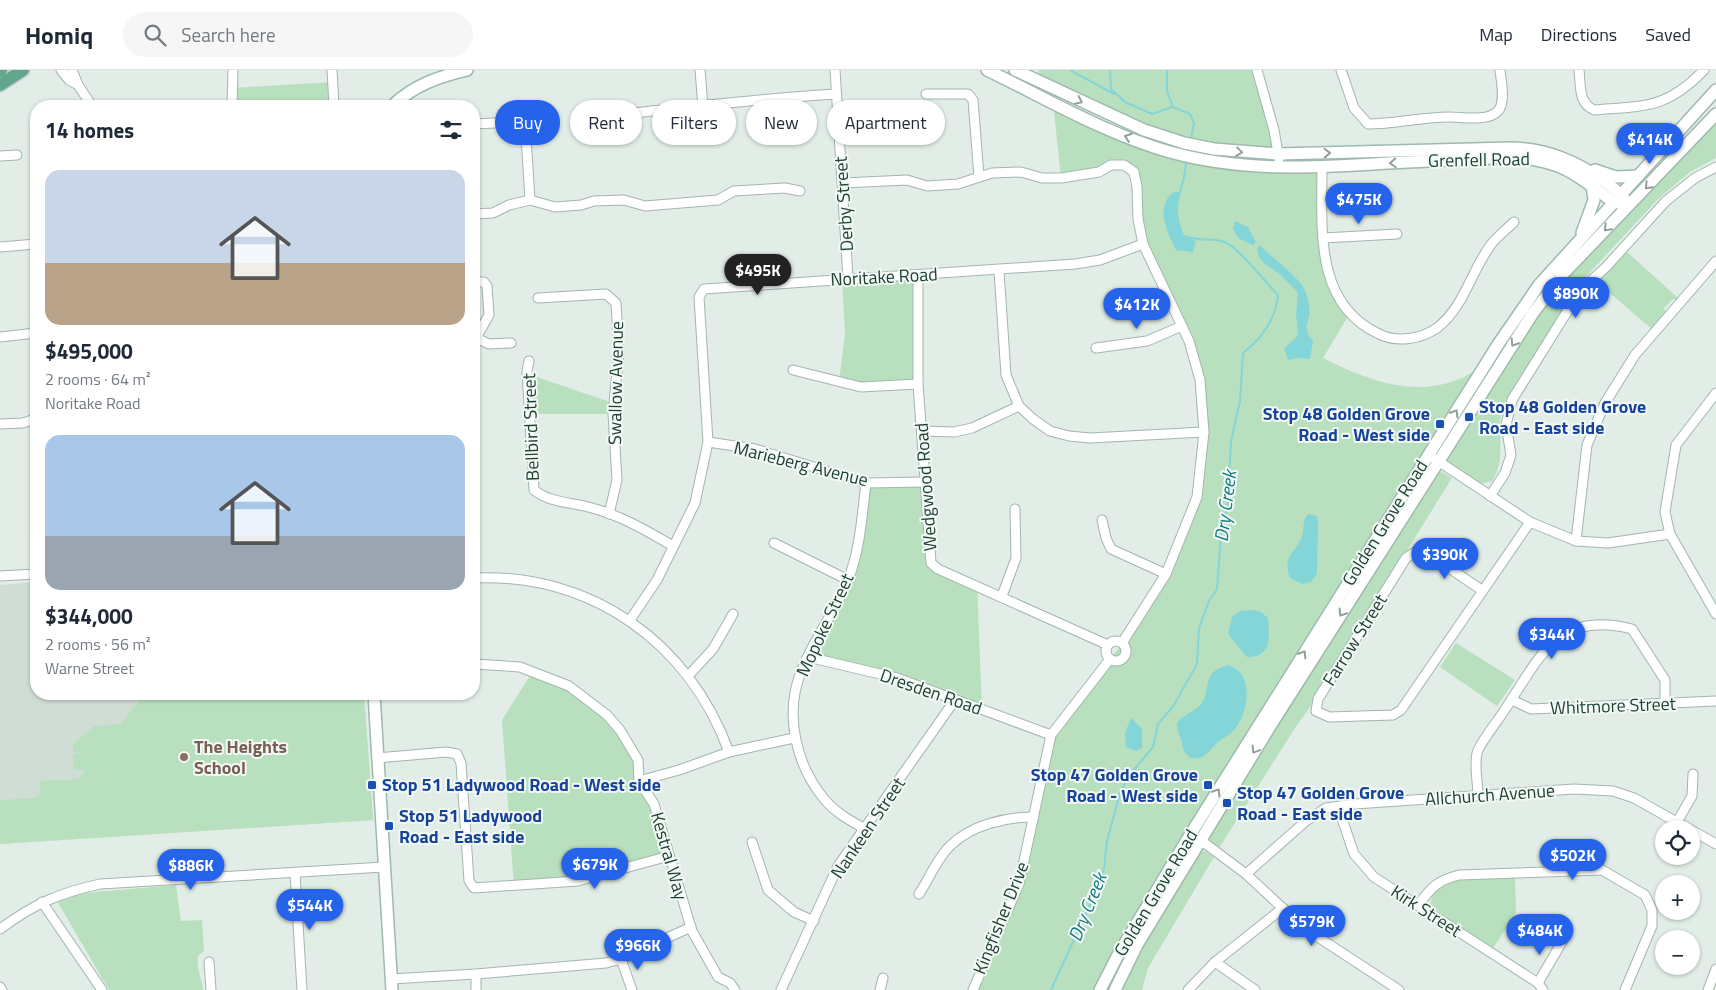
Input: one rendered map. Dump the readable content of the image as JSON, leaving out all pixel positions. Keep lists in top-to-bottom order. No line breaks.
{"streets":{"main road":["Grenfell Road","Golden Grove Road"],"street":["Derby Street","Noritake Road","Swallow Avenue","Bellbird Street","Marieberg Avenue","Wedgwood Road","Mopoke Street","Farrow Street","Dresden Road","Whitmore Street","Allchurch Avenue","Nankeen Street","Kestral Way","Kirk Street","Kingfisher Drive"]},"crossings":[["Grenfell Road","Golden Grove Road"],["Derby Street","Noritake Road"],["Noritake Road","Bellbird Street"],["Noritake Road","Marieberg Avenue"],["Noritake Road","Wedgwood Road"],["Swallow Avenue","Bellbird Street"],["Marieberg Avenue","Wedgwood Road"],["Marieberg Avenue","Mopoke Street"],["Wedgwood Road","Kingfisher Drive"],["Mopoke Street","Dresden Road"],["Mopoke Street","Nankeen Street"],["Dresden Road","Nankeen Street"],["Dresden Road","Kingfisher Drive"],["Allchurch Avenue","Kirk Street"]],"water":["Dry Creek"],"places":{"transit":["Stop 48 Golden Grove Road - East side","Stop 48 Golden Grove Road - West side","Stop 51 Ladywood Road - West side","Stop 47 Golden Grove Road - West side","Stop 47 Golden Grove Road - East side","Stop 51 Ladywood Road - East side"],"other":["The Heights School"]},"page":{"header":"Homiq","search":"Search here","nav":["Map","Directions","Saved"],"chip":["Buy","Rent","Filters","New","Apartment"],"heading":"14 homes","price":["$414K","$475K","$495K","$890K","$412K","$390K","$344K","$502K","$679K","$886K","$544K","$579K","$484K","$966K"],"list":[{"name":"$495,000","note":"2 rooms · 64 m² · Noritake Road"},{"name":"$344,000","note":"2 rooms · 56 m² · Warne Street"}],"map_buttons":["+","−"]}}
